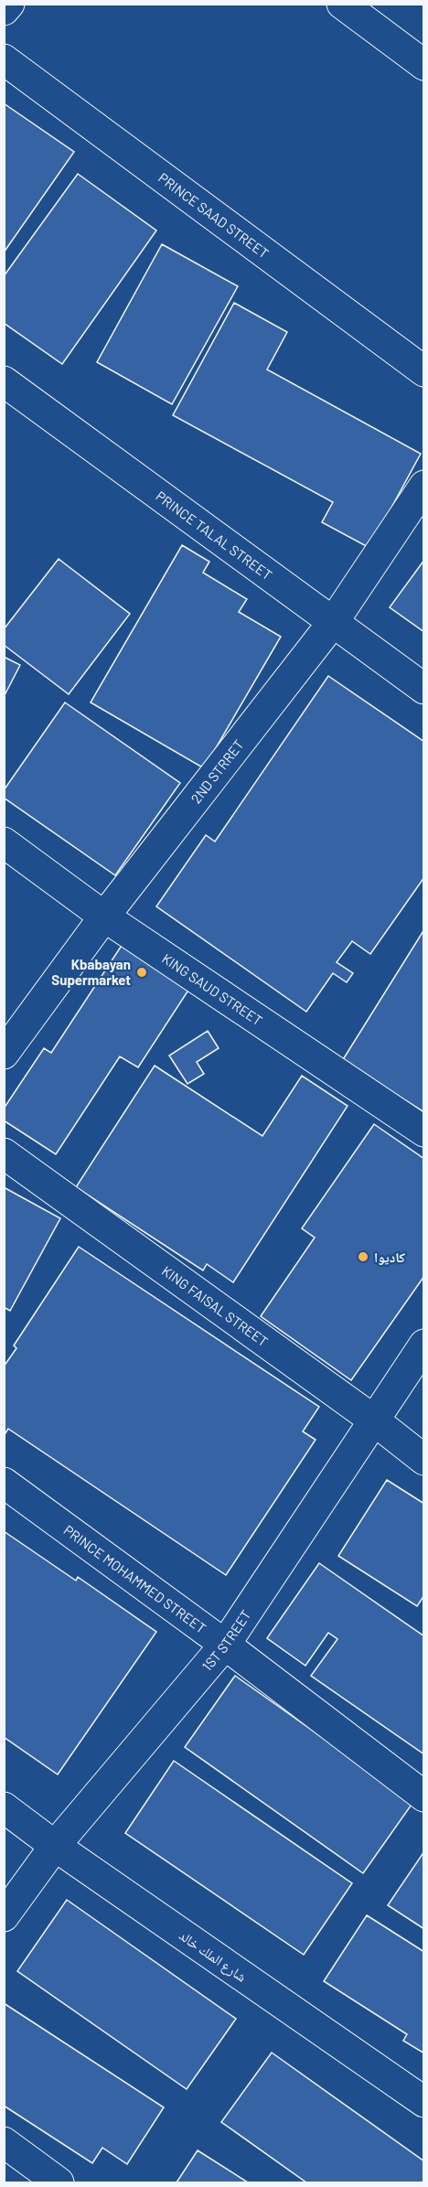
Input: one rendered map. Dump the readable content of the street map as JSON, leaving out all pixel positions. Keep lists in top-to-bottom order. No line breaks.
{"streets":{"street":["PRINCE SAAD STREET","PRINCE TALAL STREET","2ND STRRET","KING SAUD STREET","KING FAISAL STREET","PRINCE MOHAMMED STREET","1ST STREET","شارع الملك خالد"]},"crossings":[["PRINCE TALAL STREET","2ND STRRET"],["2ND STRRET","KING SAUD STREET"],["KING FAISAL STREET","1ST STREET"],["PRINCE MOHAMMED STREET","1ST STREET"],["1ST STREET","شارع الملك خالد"]],"places":["Kbabayan Supermarket","كاديوا"]}
